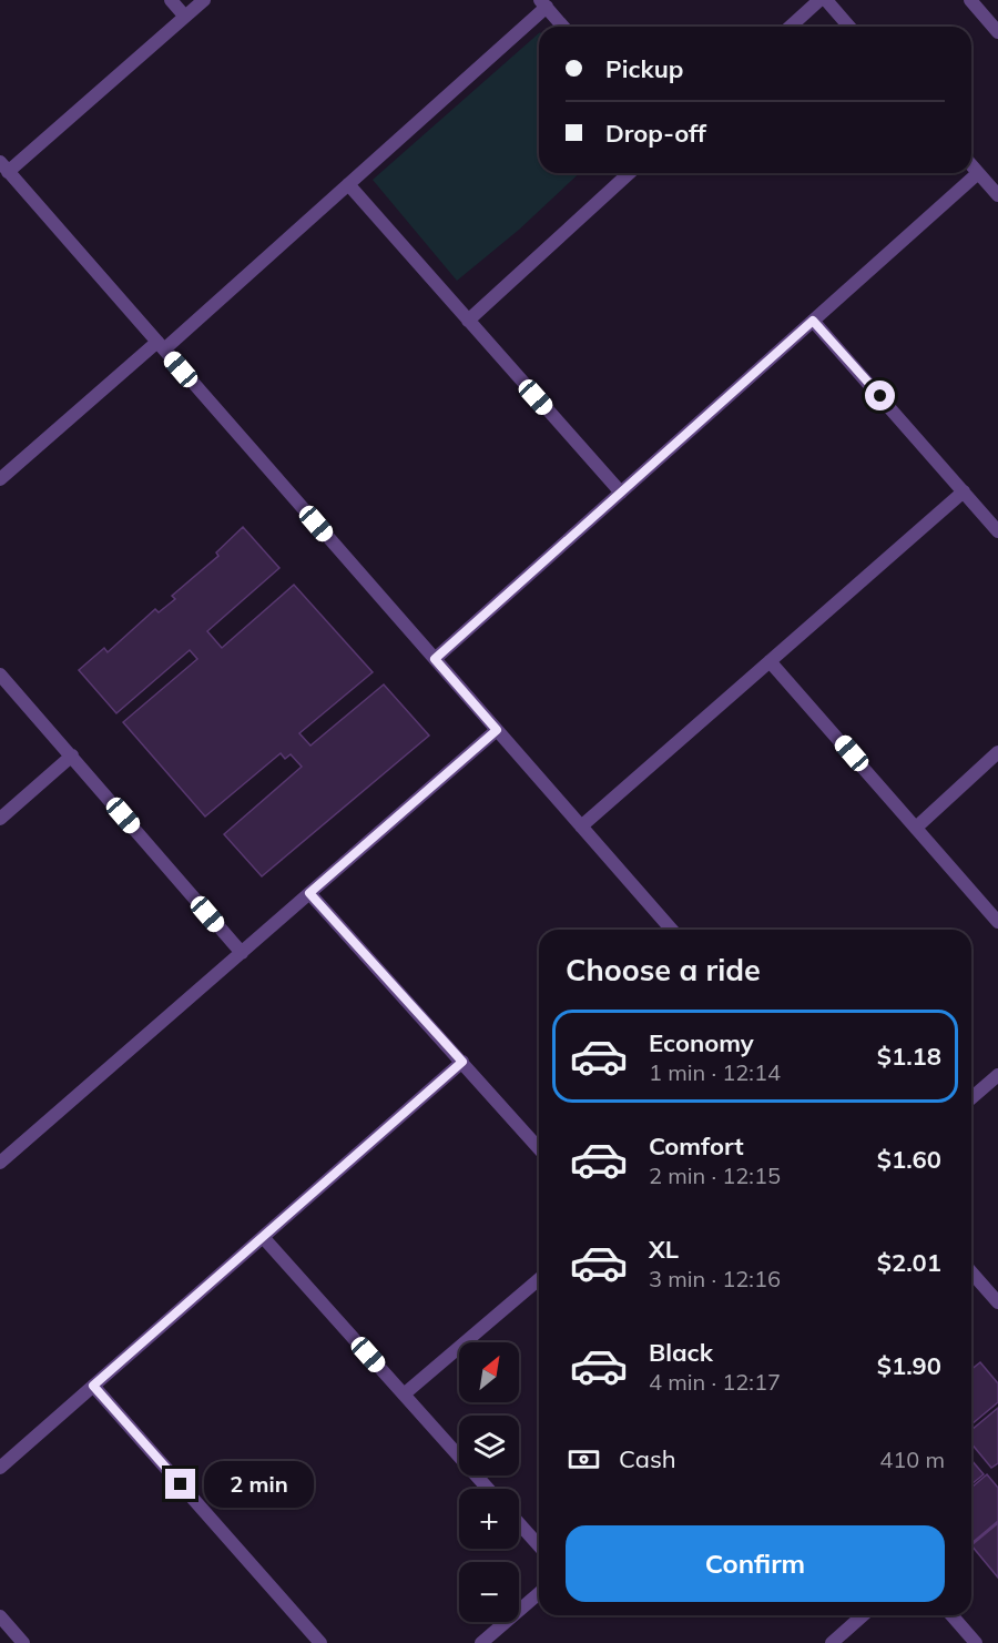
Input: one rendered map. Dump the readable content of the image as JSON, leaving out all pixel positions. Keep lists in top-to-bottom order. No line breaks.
{"north":"top right","page":{"banner":["Pickup","Drop-off"],"heading":"Choose a ride","list":[{"name":"Economy","note":"1 min · 12:14","value":"$1.18"},{"name":"Comfort","note":"2 min · 12:15","value":"$1.60"},{"name":"XL","note":"3 min · 12:16","value":"$2.01"},{"name":"Black","note":"4 min · 12:17","value":"$1.90"}],"map_buttons":["+","−"],"pay":["Cash","410 m"],"bubble":"2 min","buttons":"Confirm"}}
